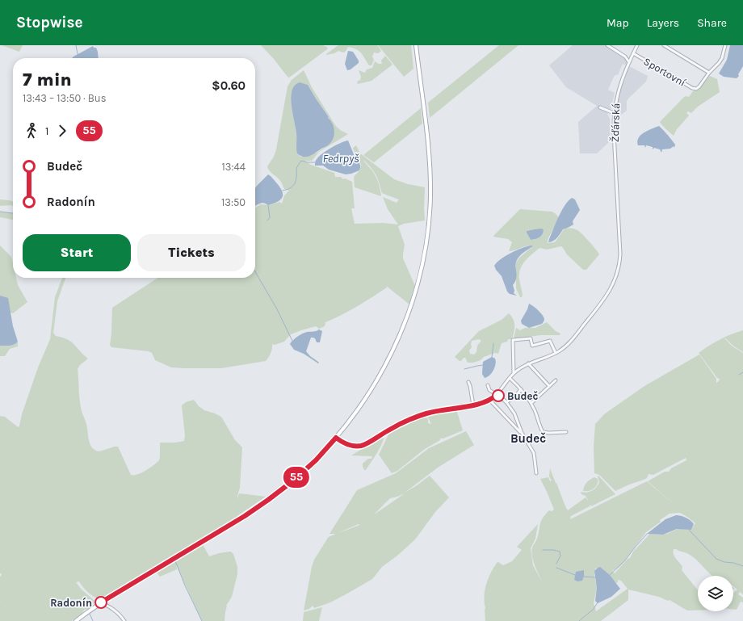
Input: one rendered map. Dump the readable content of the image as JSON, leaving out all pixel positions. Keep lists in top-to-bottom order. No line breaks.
{"streets":{"street":["Sportovní","Žďárská"]},"crossings":[["Sportovní","Žďárská"]],"districts":["Budeč"],"water":["Fedrpyš"],"places":["Budeč","Radonín"],"lines":["bus line 55"],"page":{"header":"Stopwise","nav":["Map","Layers","Share"],"on_map":"55","heading":["7 min","13:43 – 13:50 · Bus","$0.60"],"legs":["1","55"],"list":[{"name":"Budeč","value":"13:44"},{"name":"Radonín","value":"13:50"}],"buttons":["Start","Tickets"]}}
